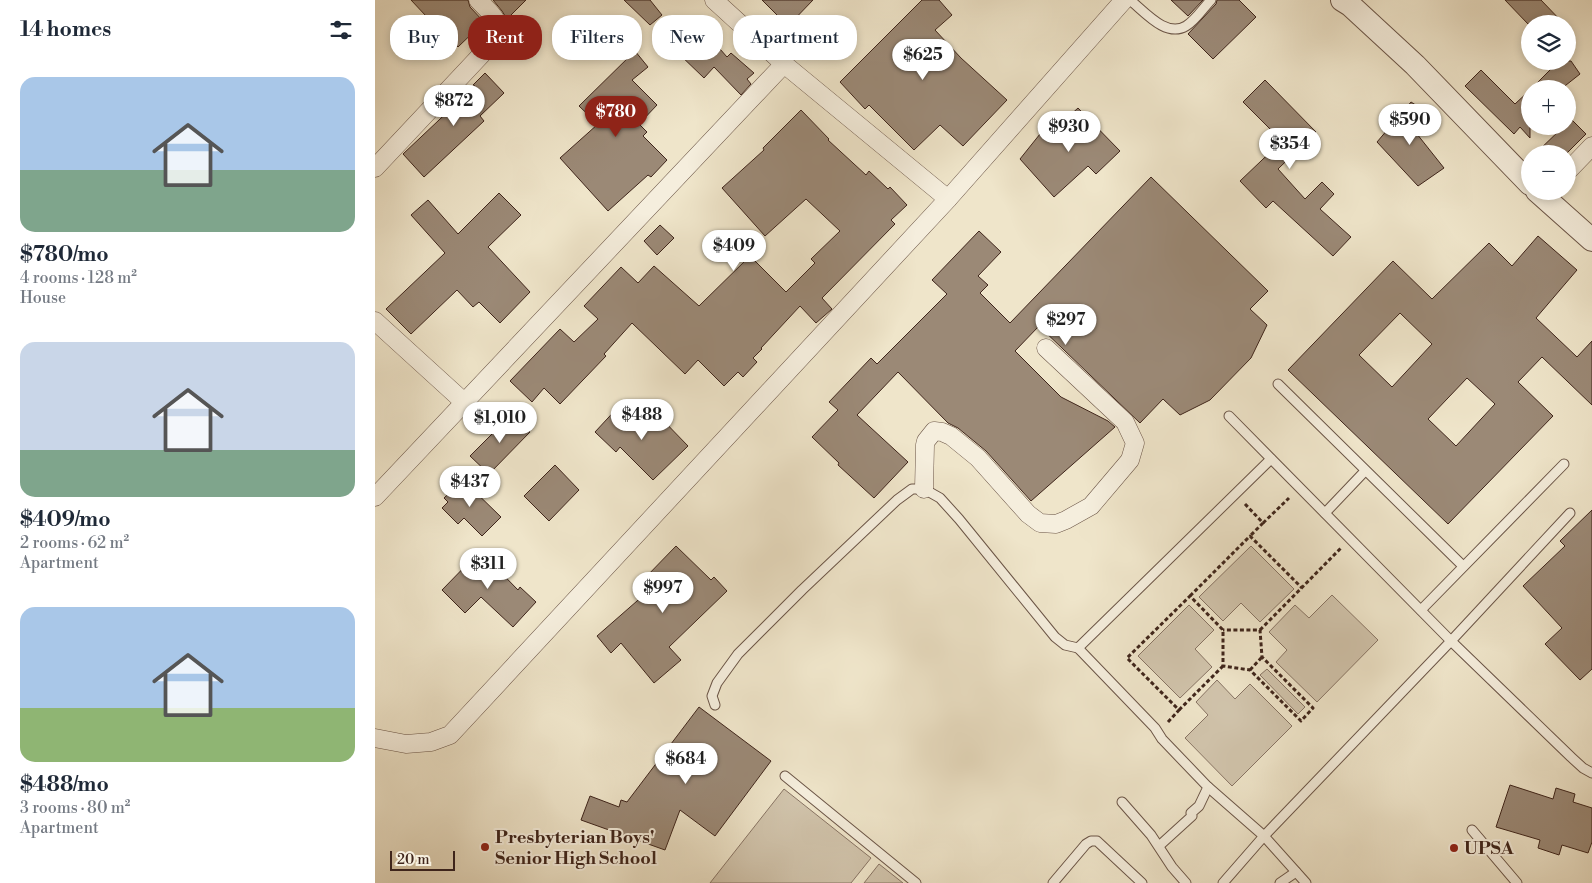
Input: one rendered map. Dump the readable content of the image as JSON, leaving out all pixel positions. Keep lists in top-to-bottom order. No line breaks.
{"places":["Presbyterian Boys' Senior High School","UPSA"],"scale_bar":"20 m","page":{"heading":"14 homes","map_buttons":["+","−"],"chip":["Buy","Rent","Filters","New","Apartment"],"price":["$625","$872","$780","$590","$930","$354","$409","$297","$488","$1,010","$437","$311","$997","$684"],"list":[{"name":"$780/mo","note":"4 rooms · 128 m² · House"},{"name":"$409/mo","note":"2 rooms · 62 m² · Apartment"},{"name":"$488/mo","note":"3 rooms · 80 m² · Apartment"}],"scale":"20 m"}}
